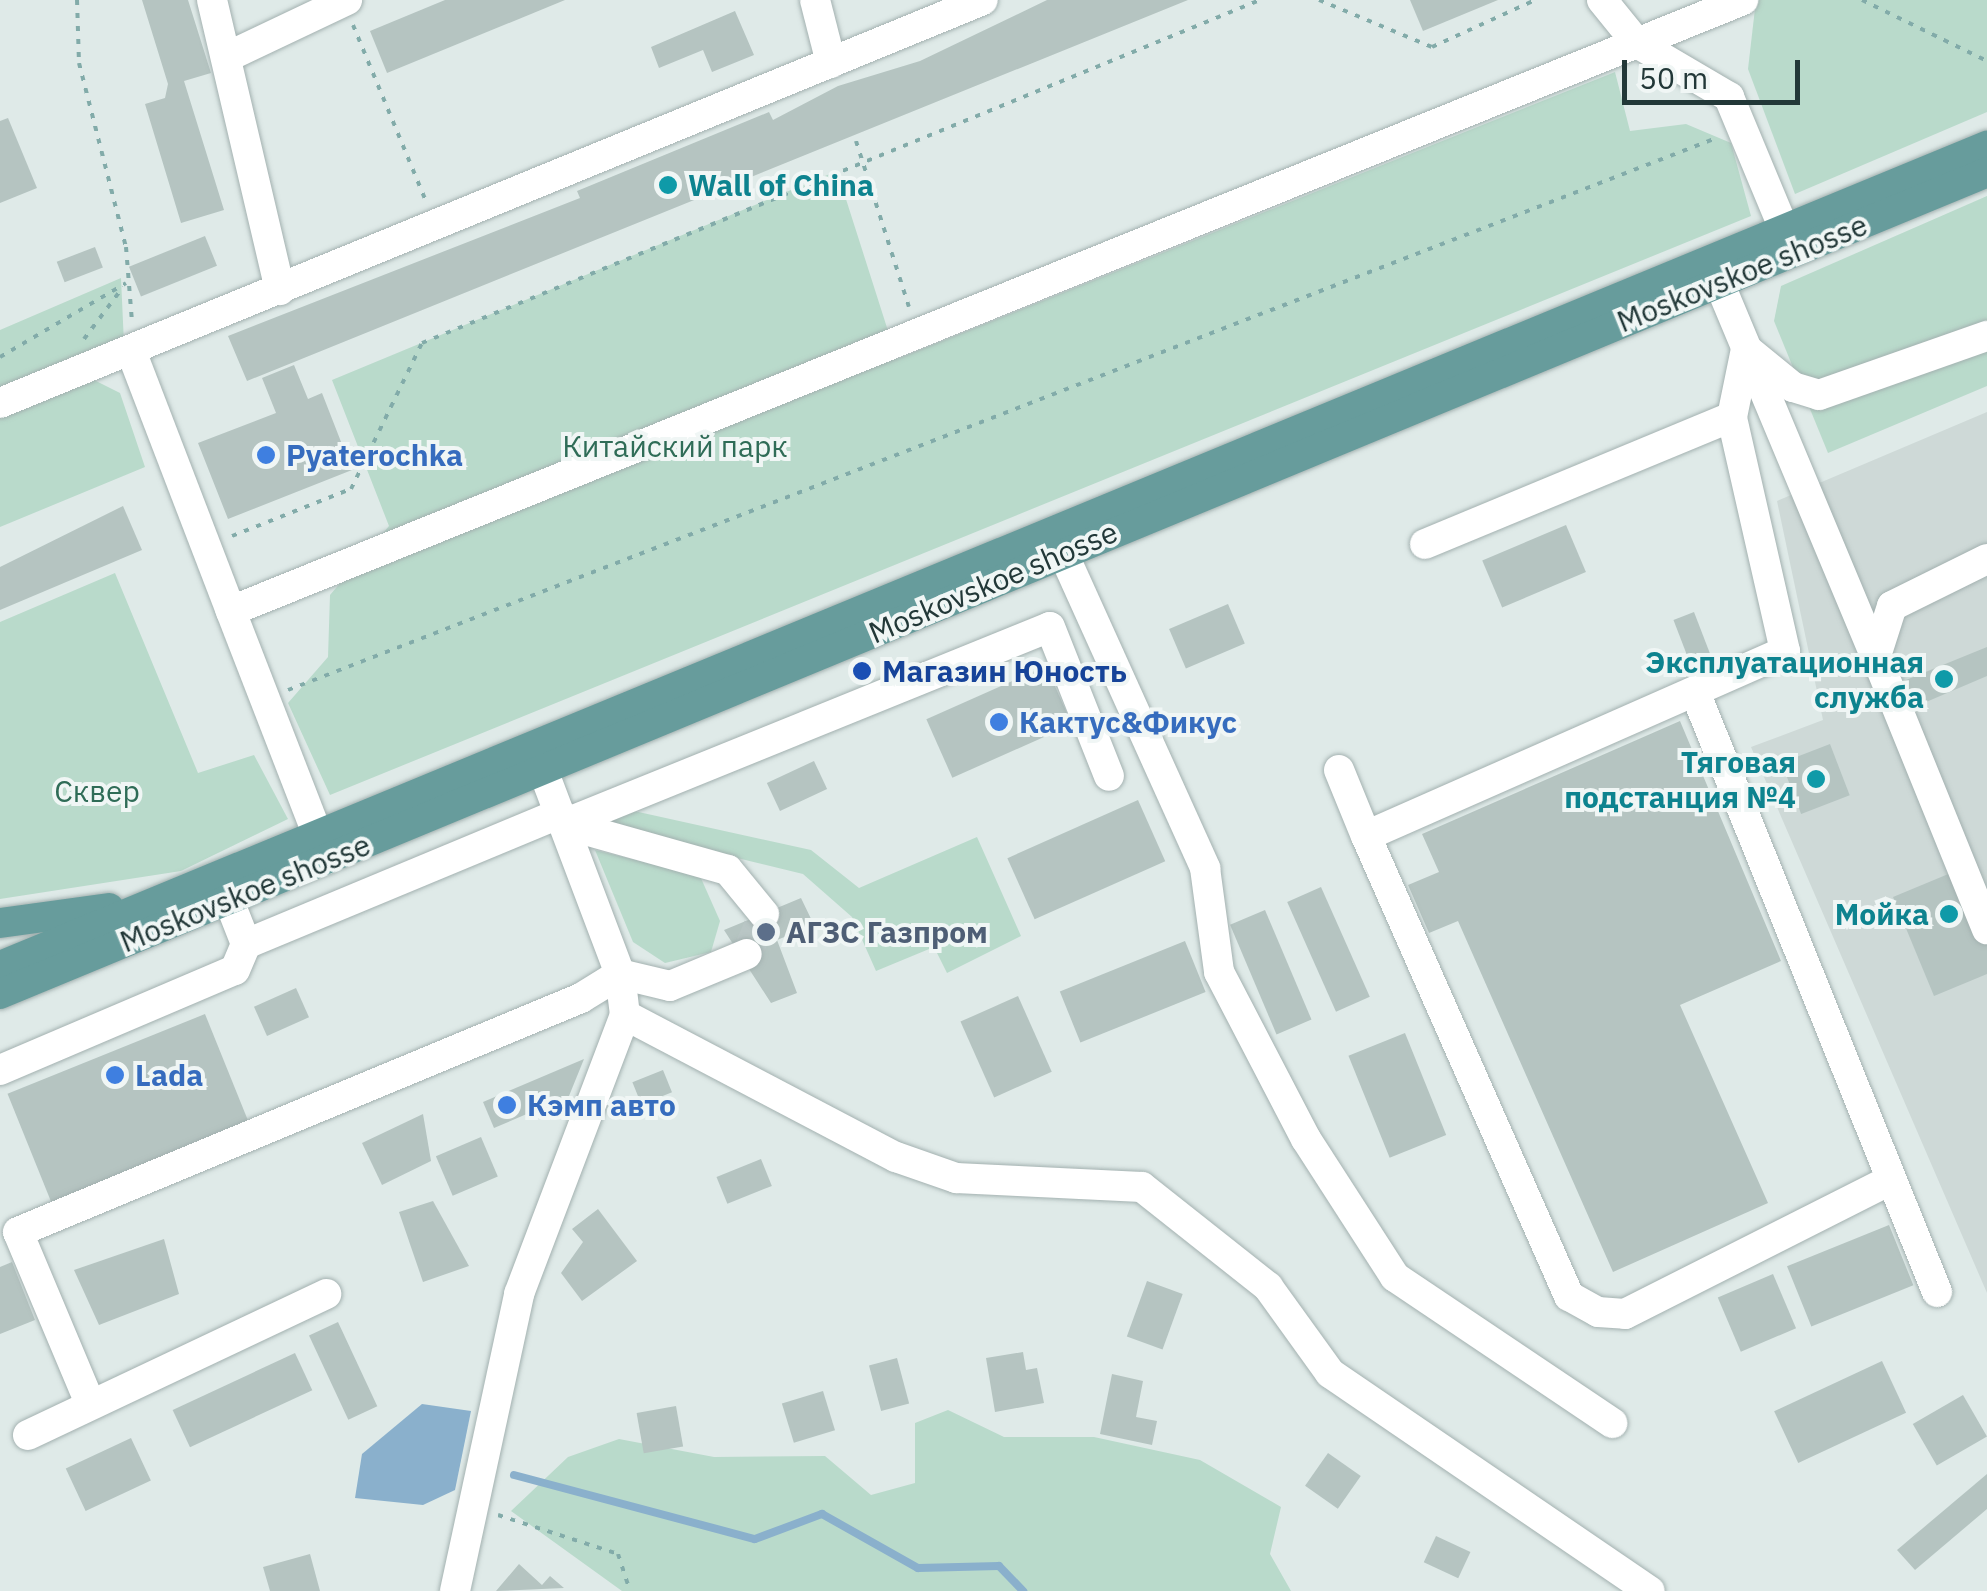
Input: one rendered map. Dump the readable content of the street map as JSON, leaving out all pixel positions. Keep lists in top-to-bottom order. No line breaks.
{"streets":{"main road":["Moskovskoe shosse"]},"parks":["Китайский парк","Сквер"],"places":["Wall of China","Pyaterochka","Магазин Юность","Эксплуатационная служба","Кактус&Фикус","Тяговая подстанция №4","Мойка","АГЗС Газпром","Lada","Кэмп авто"],"scale_bar":"50 m"}
